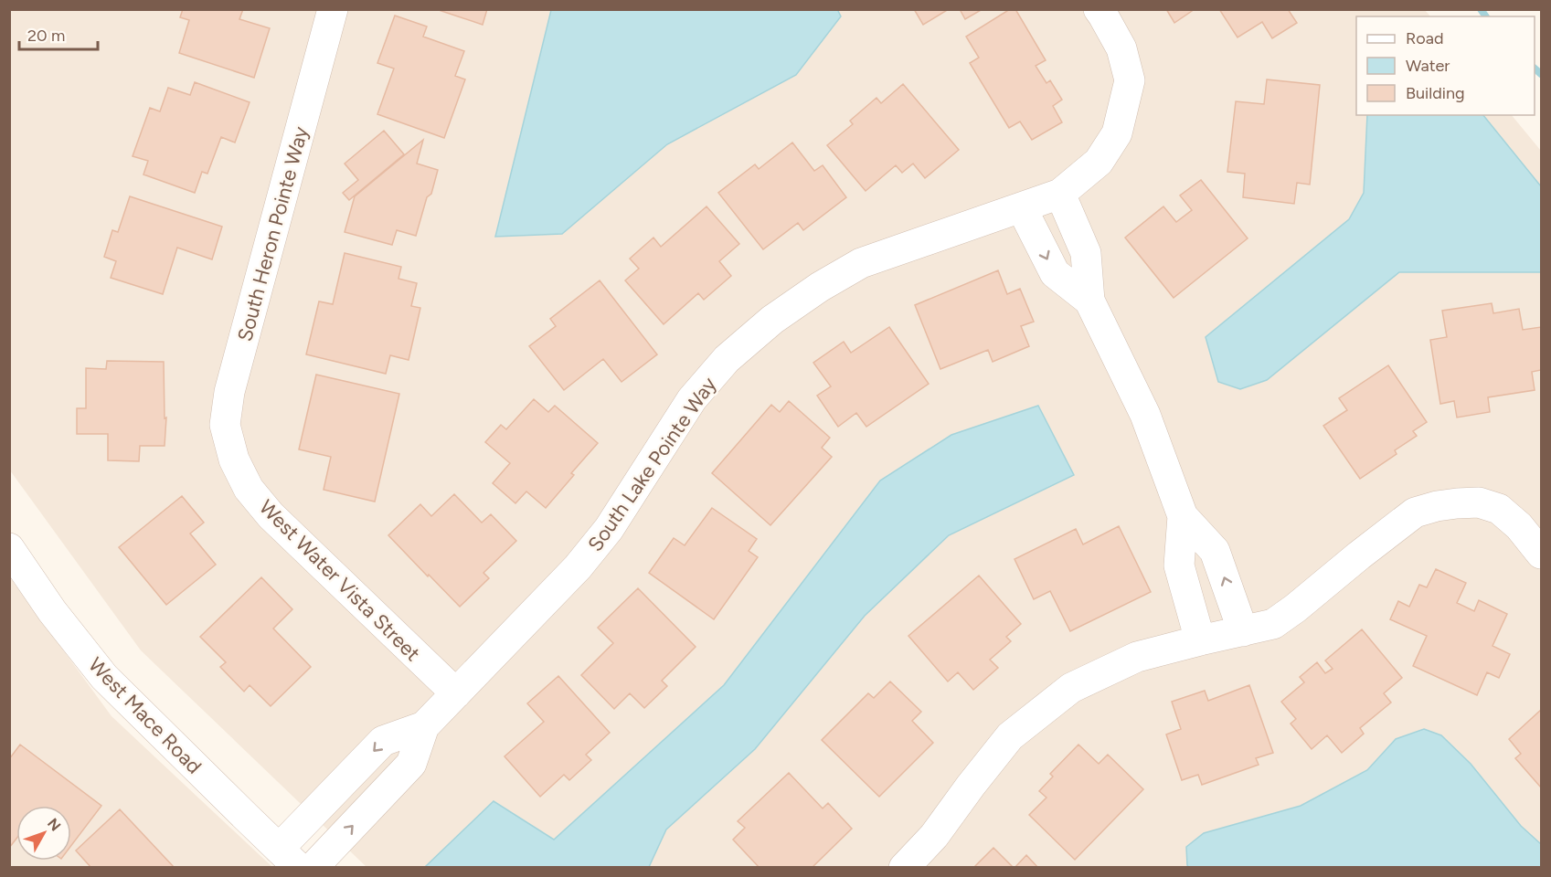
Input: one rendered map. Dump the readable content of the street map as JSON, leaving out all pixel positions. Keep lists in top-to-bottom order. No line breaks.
{"streets":{"street":["South Heron Pointe Way","South Lake Pointe Way","West Water Vista Street","West Mace Road"]},"crossings":[["South Heron Pointe Way","West Water Vista Street"],["South Lake Pointe Way","West Water Vista Street"],["South Lake Pointe Way","West Mace Road"]],"legend":["Road","Water","Building"],"scale_bar":"20 m","north":"top right"}
